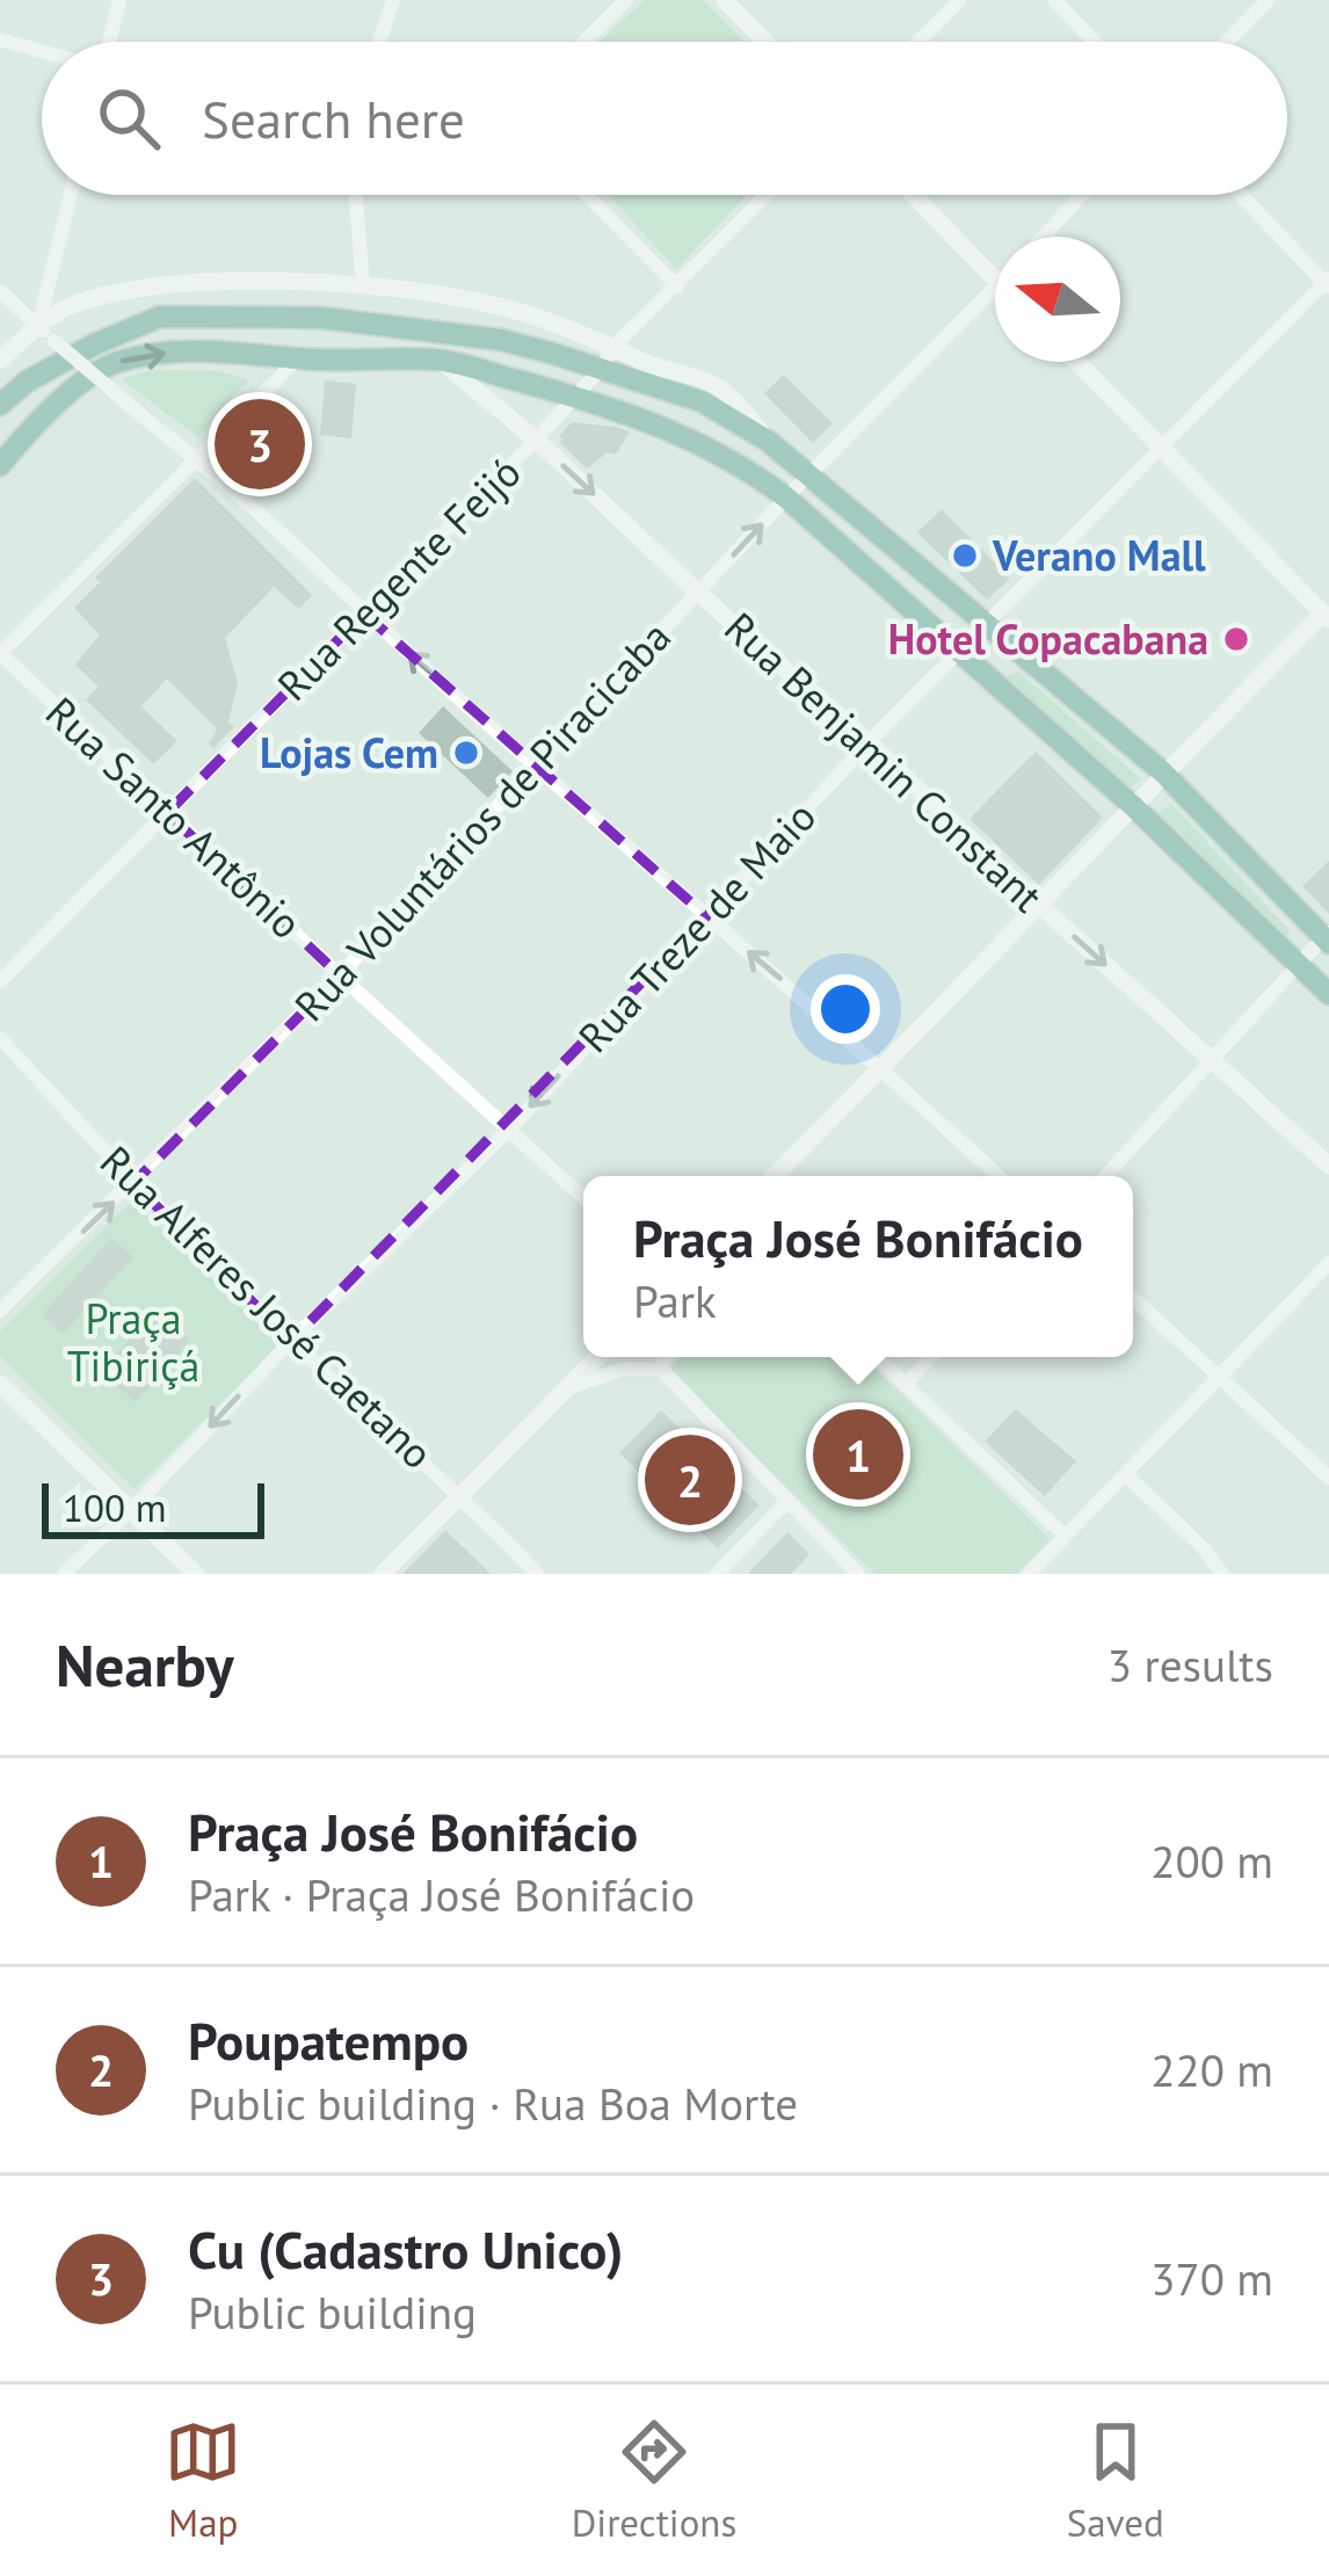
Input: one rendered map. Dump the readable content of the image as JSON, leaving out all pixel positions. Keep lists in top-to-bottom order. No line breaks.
{"streets":{"street":["Rua Regente Feijó","Rua Benjamin Constant","Rua Santo Antônio","Rua Voluntários de Piracicaba","Rua Treze de Maio","Rua Alferes José Caetano"]},"crossings":[["Rua Regente Feijó","Rua Benjamin Constant"],["Rua Regente Feijó","Rua Santo Antônio"],["Rua Benjamin Constant","Rua Voluntários de Piracicaba"],["Rua Benjamin Constant","Rua Treze de Maio"],["Rua Santo Antônio","Rua Voluntários de Piracicaba"],["Rua Santo Antônio","Rua Treze de Maio"],["Rua Voluntários de Piracicaba","Rua Alferes José Caetano"],["Rua Treze de Maio","Rua Alferes José Caetano"]],"one_way":["Rua Benjamin Constant"],"parks":["Praça Tibiriçá"],"places":["Verano Mall","Hotel Copacabana","Lojas Cem"],"scale_bar":"100 m","north":"left","page":{"search":"Search here","pins":["3","1","2"],"popup":["Praça José Bonifácio","Park"],"scale":"100 m","heading":["Nearby","3 results"],"list":[{"mark":"1","name":"Praça José Bonifácio","note":"Park · Praça José Bonifácio","value":"200 m"},{"mark":"2","name":"Poupatempo","note":"Public building · Rua Boa Morte","value":"220 m"},{"mark":"3","name":"Cu (Cadastro Unico)","note":"Public building","value":"370 m"}],"nav":["Map","Directions","Saved"]}}
